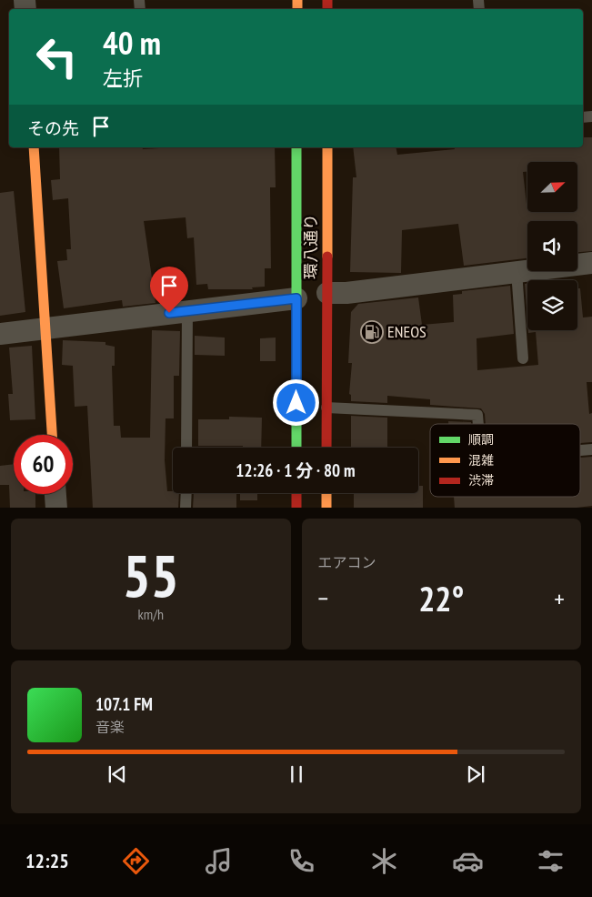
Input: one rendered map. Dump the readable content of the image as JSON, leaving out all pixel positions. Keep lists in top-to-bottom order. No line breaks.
{"streets":{"main road":["環八通り"]},"places":{"fuel station":["ENEOS"]},"legend":["順調","混雑","渋滞"],"north":"top right","page":{"turn":["40 m","左折"],"then":"その先","limit":"60","trip":"12:26 · 1 分 · 80 m","tile":[["55","km/h"],"エアコン"],"heat":["−","22°","+"],"song":["107.1 FM","音楽"],"tabs":"12:25"}}
